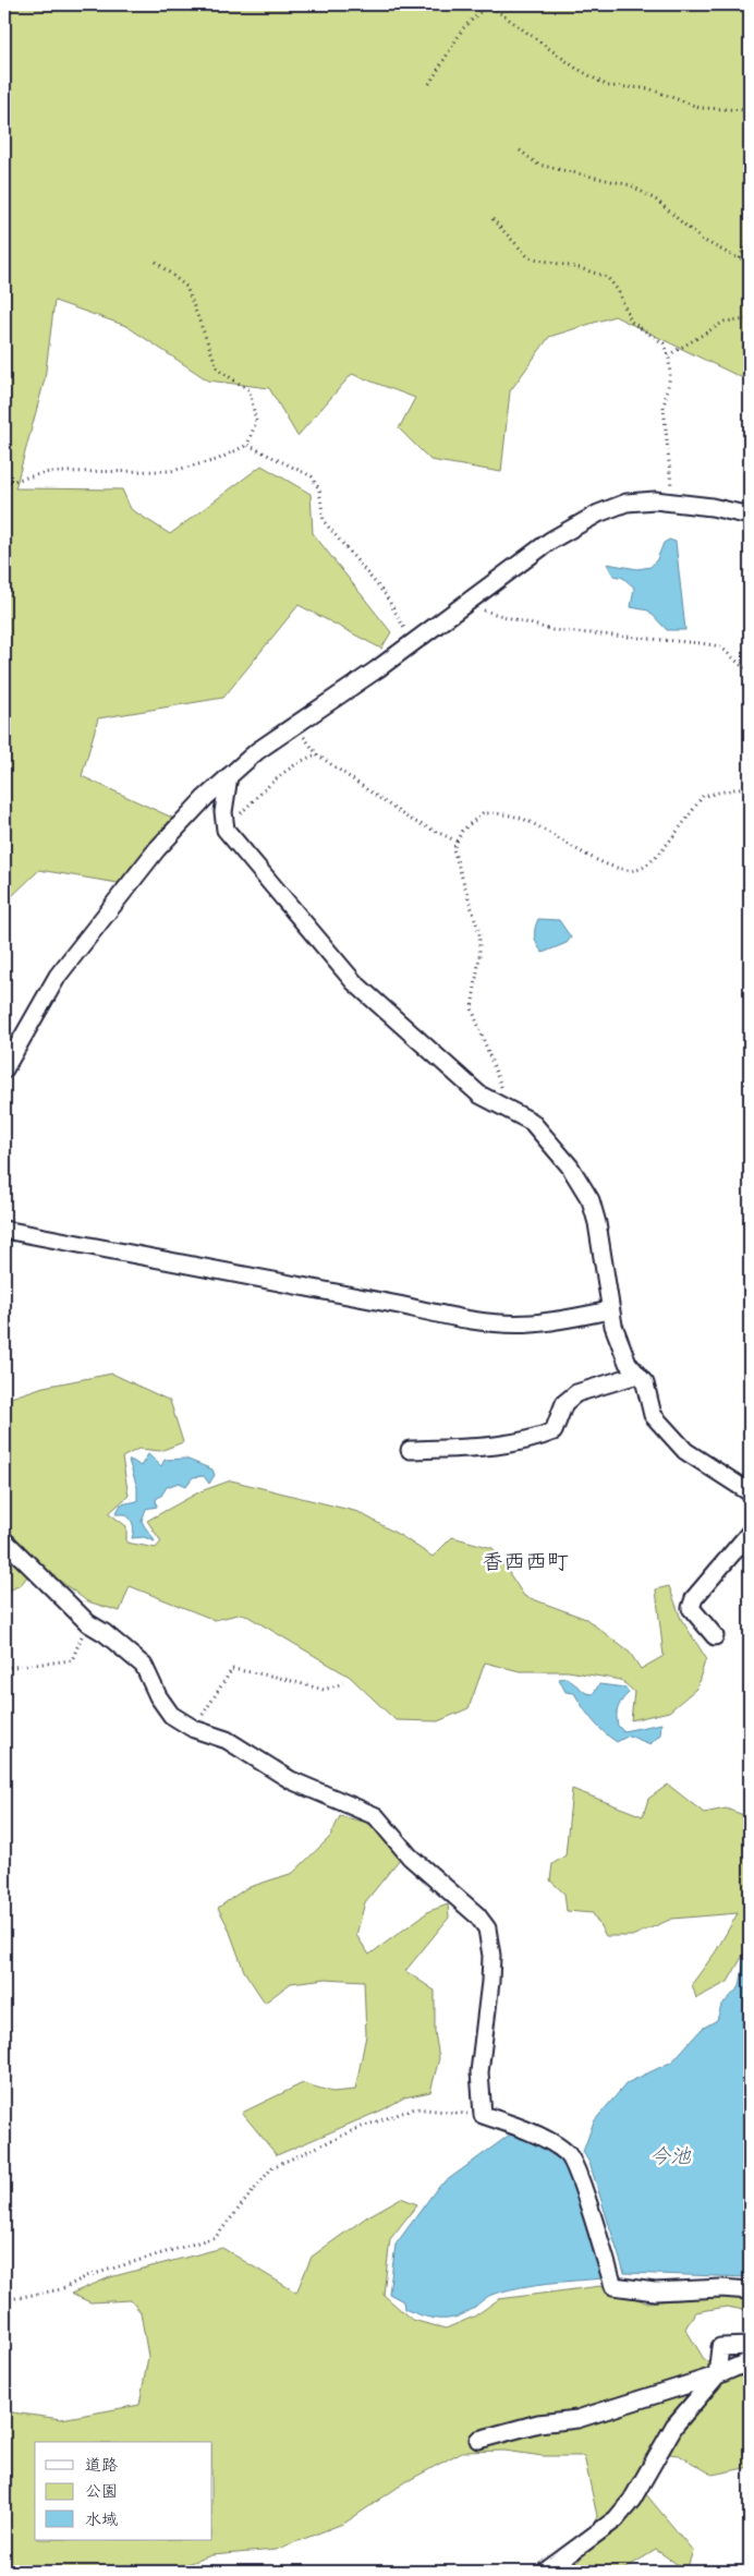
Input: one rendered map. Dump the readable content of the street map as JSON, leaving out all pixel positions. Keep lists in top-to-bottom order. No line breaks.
{"districts":["香西西町"],"water":["今池"],"legend":["道路","公園","水域"]}
